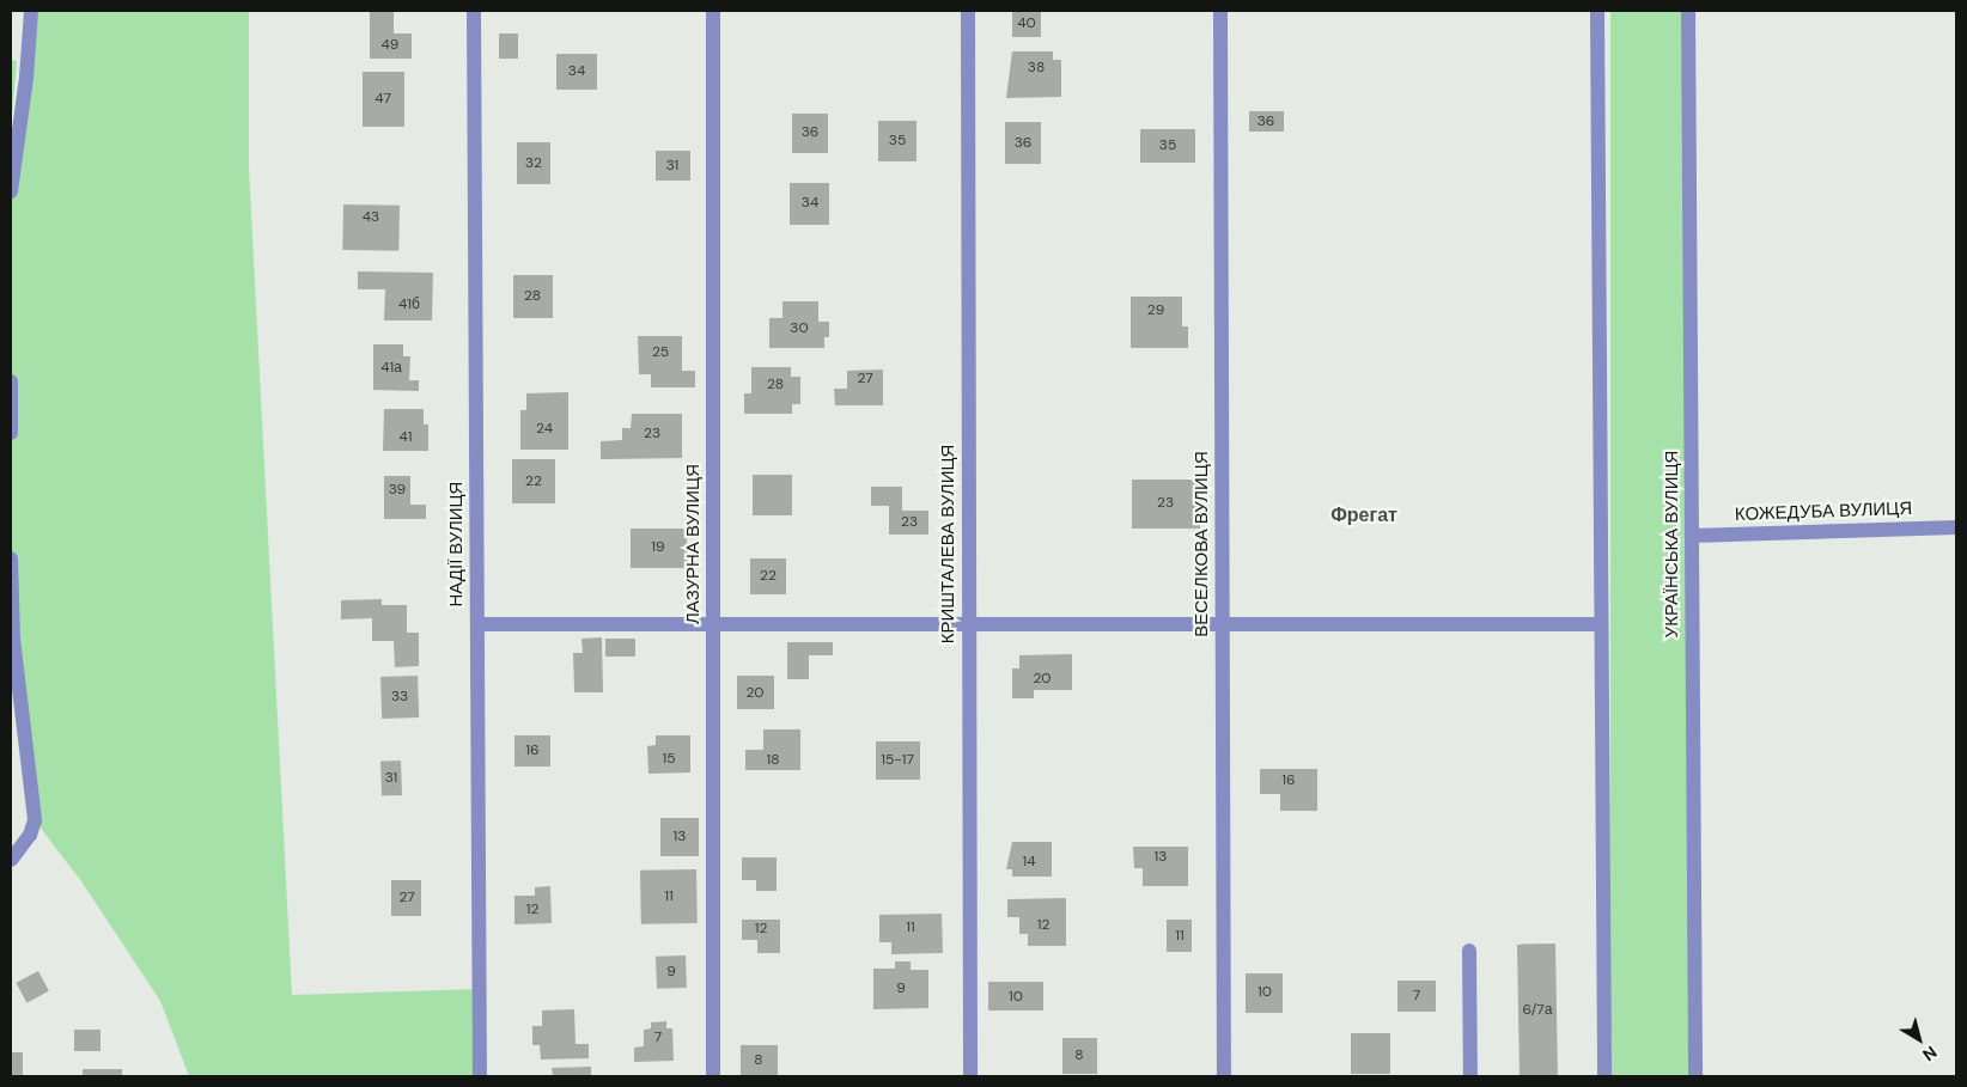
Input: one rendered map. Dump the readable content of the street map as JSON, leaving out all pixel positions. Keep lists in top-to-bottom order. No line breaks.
{"streets":{"street":["КОЖЕДУБА ВУЛИЦЯ","НАДІЇ ВУЛИЦЯ","ЛАЗУРНА ВУЛИЦЯ","КРИШТАЛЕВА ВУЛИЦЯ","ВЕСЕЛКОВА ВУЛИЦЯ","УКРАЇНСЬКА ВУЛИЦЯ"]},"crossings":[["КОЖЕДУБА ВУЛИЦЯ","УКРАЇНСЬКА ВУЛИЦЯ"]],"districts":["Фрегат"],"house_numbers":["40","49","38","34","47","36","36","35","36","35","32","31","34","43","28","41б","29","30","25","41а","27","28","24","23","41","22","39","23","23","19","22","20","20","33","16","15","18","15-17","31","16","13","13","14","11","27","12","12","11","12","11","9","9","10","7","10","6/7а","7","8","8"],"north":"bottom right"}
